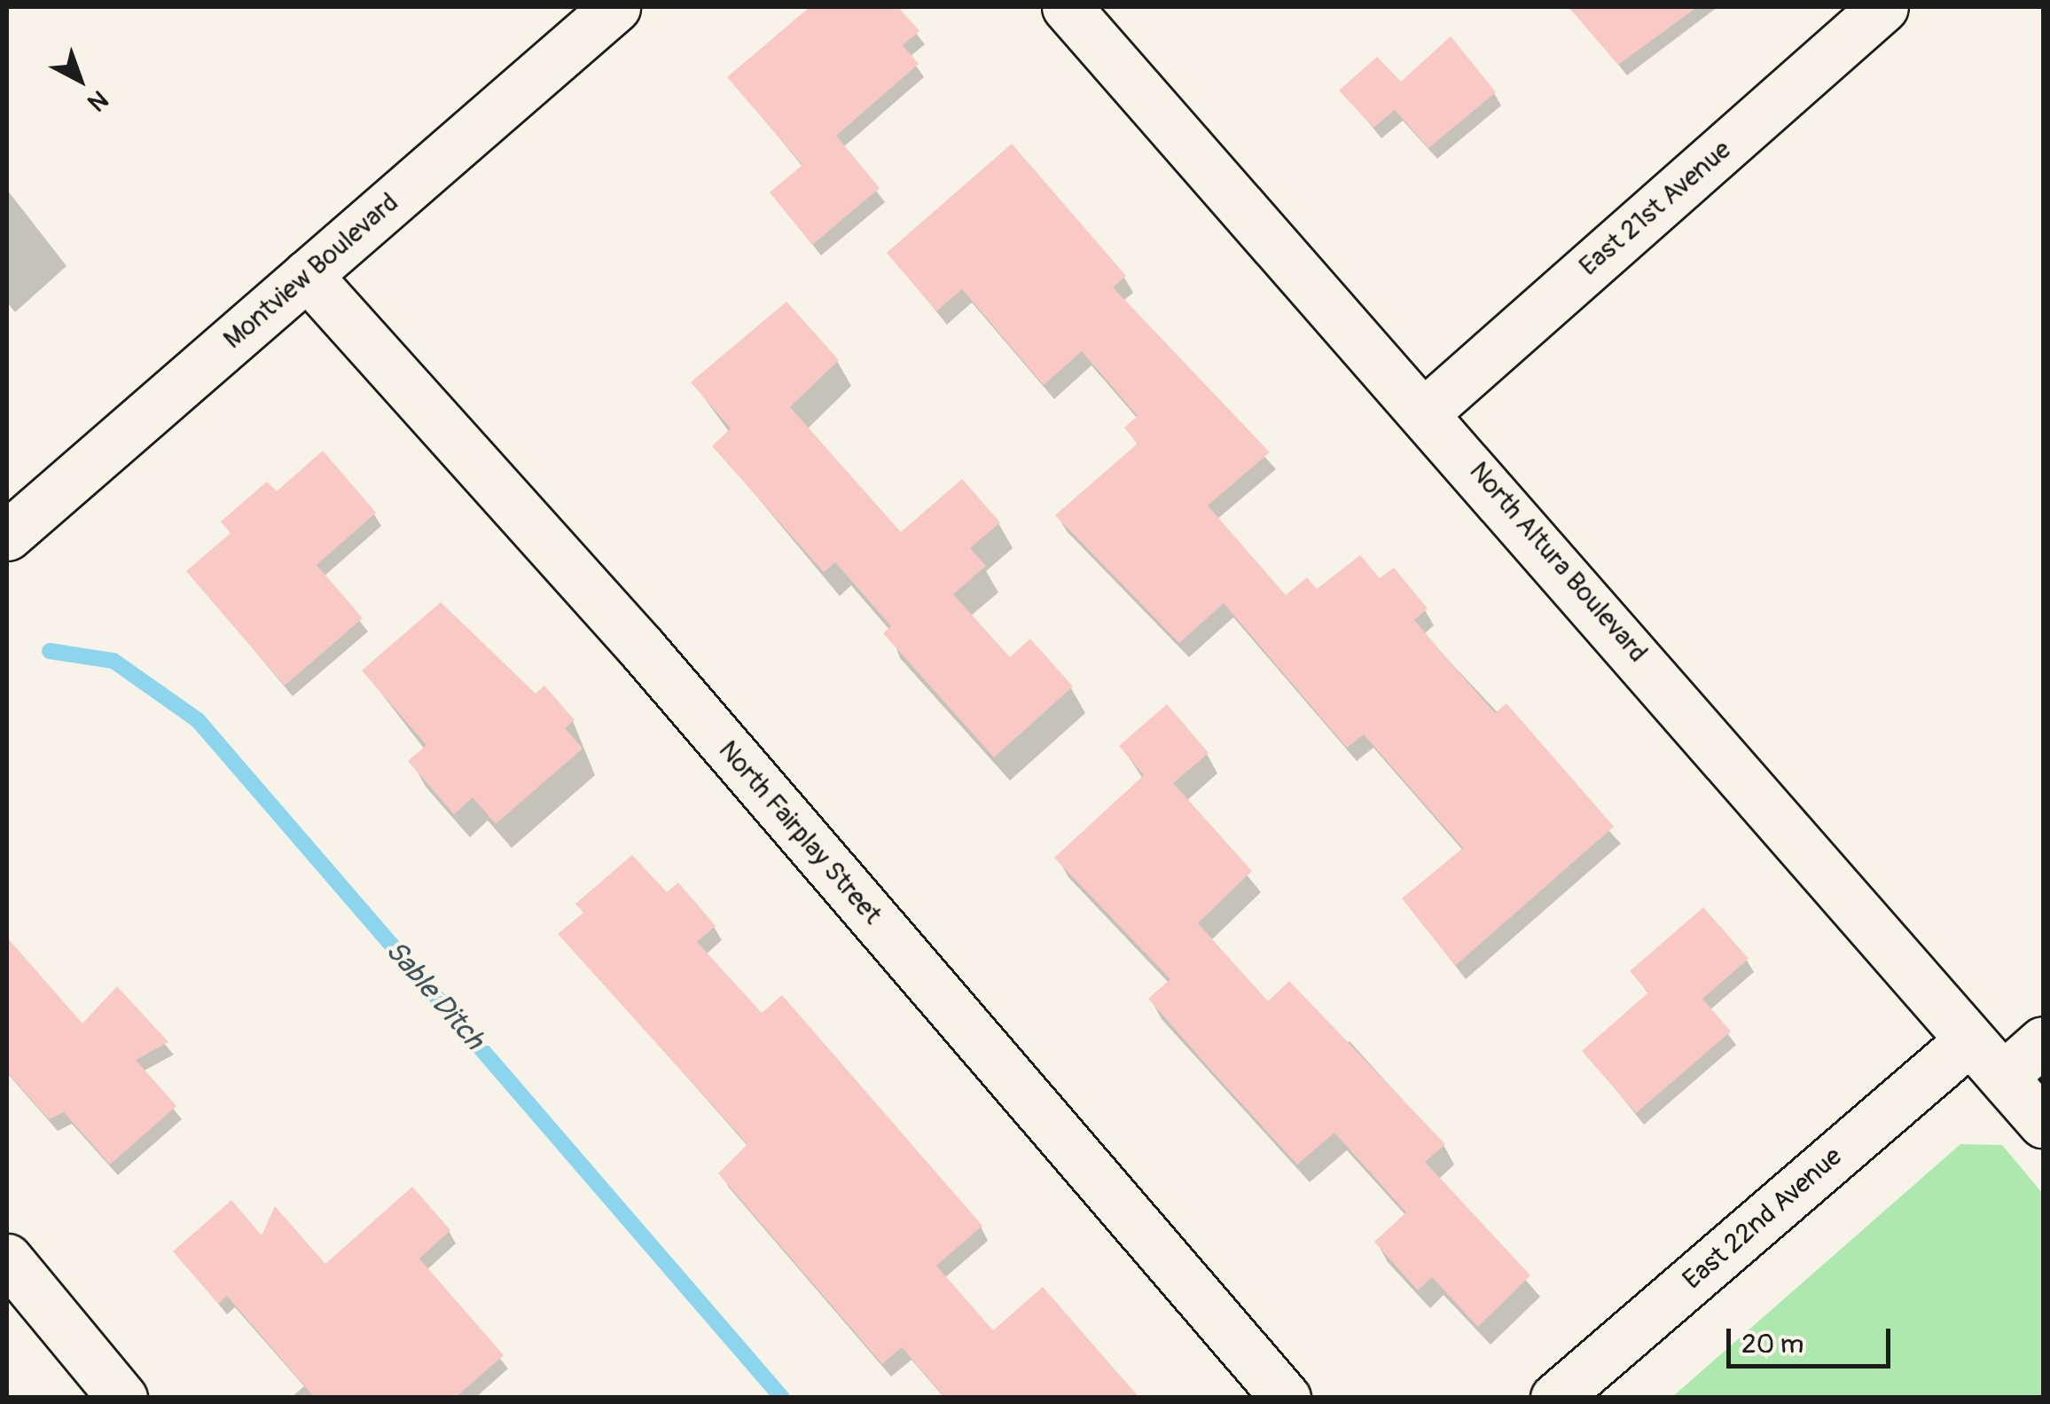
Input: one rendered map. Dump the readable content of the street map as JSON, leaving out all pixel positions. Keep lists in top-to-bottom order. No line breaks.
{"streets":{"street":["East 21st Avenue","Montview Boulevard","North Altura Boulevard","North Fairplay Street","East 22nd Avenue"]},"crossings":[["East 21st Avenue","North Altura Boulevard"],["Montview Boulevard","North Fairplay Street"],["North Altura Boulevard","East 22nd Avenue"]],"water":["Sable Ditch"],"scale_bar":"20 m","north":"bottom right"}
